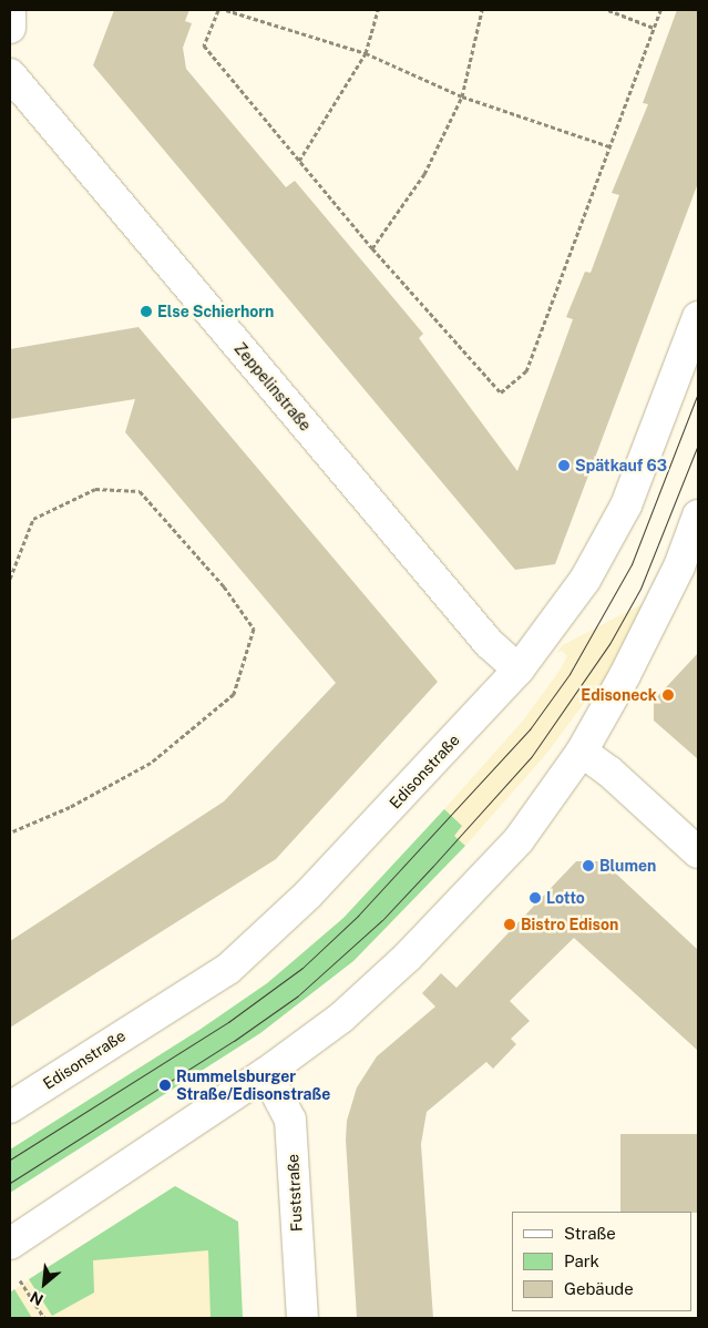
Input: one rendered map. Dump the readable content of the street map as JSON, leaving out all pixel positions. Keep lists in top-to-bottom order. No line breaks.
{"streets":{"main road":["Zeppelinstraße","Edisonstraße","Fuststraße"]},"crossings":[["Zeppelinstraße","Edisonstraße"]],"places":["Else Schierhorn","Spätkauf 63","Edisoneck","Blumen","Lotto","Bistro Edison","Rummelsburger Straße/Edisonstraße"],"legend":["Straße","Park","Gebäude"],"north":"bottom left"}
